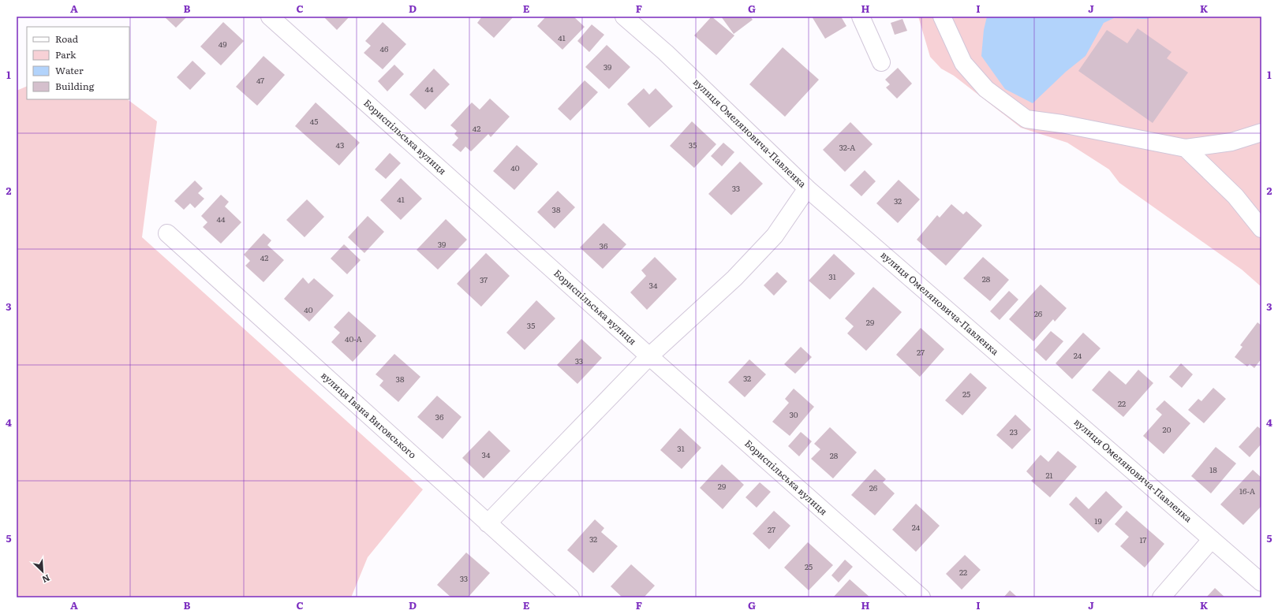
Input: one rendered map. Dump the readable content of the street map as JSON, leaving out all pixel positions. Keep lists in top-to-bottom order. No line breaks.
{"streets":{"street":["вулиця Омеляновича-Павленка","Бориспільська вулиця","вулиця Івана Виговського"]},"house_numbers":["41","49","46","39","47","44","45","42","43","35","32-А","40","33","41","32","38","44","39","36","42","31","28","37","34","40","26","29","35","40-А","27","24","33","32","38","25","22","30","36","20","23","31","34","28","18","21","29","26","16-А","19","24","27","32","17","25","22","33"],"legend":["Road","Park","Water","Building"],"north":"bottom right","grid":{"columns":["A","B","C","D","E","F","G","H","I","J","K"],"rows":["1","2","3","4","5"]}}
